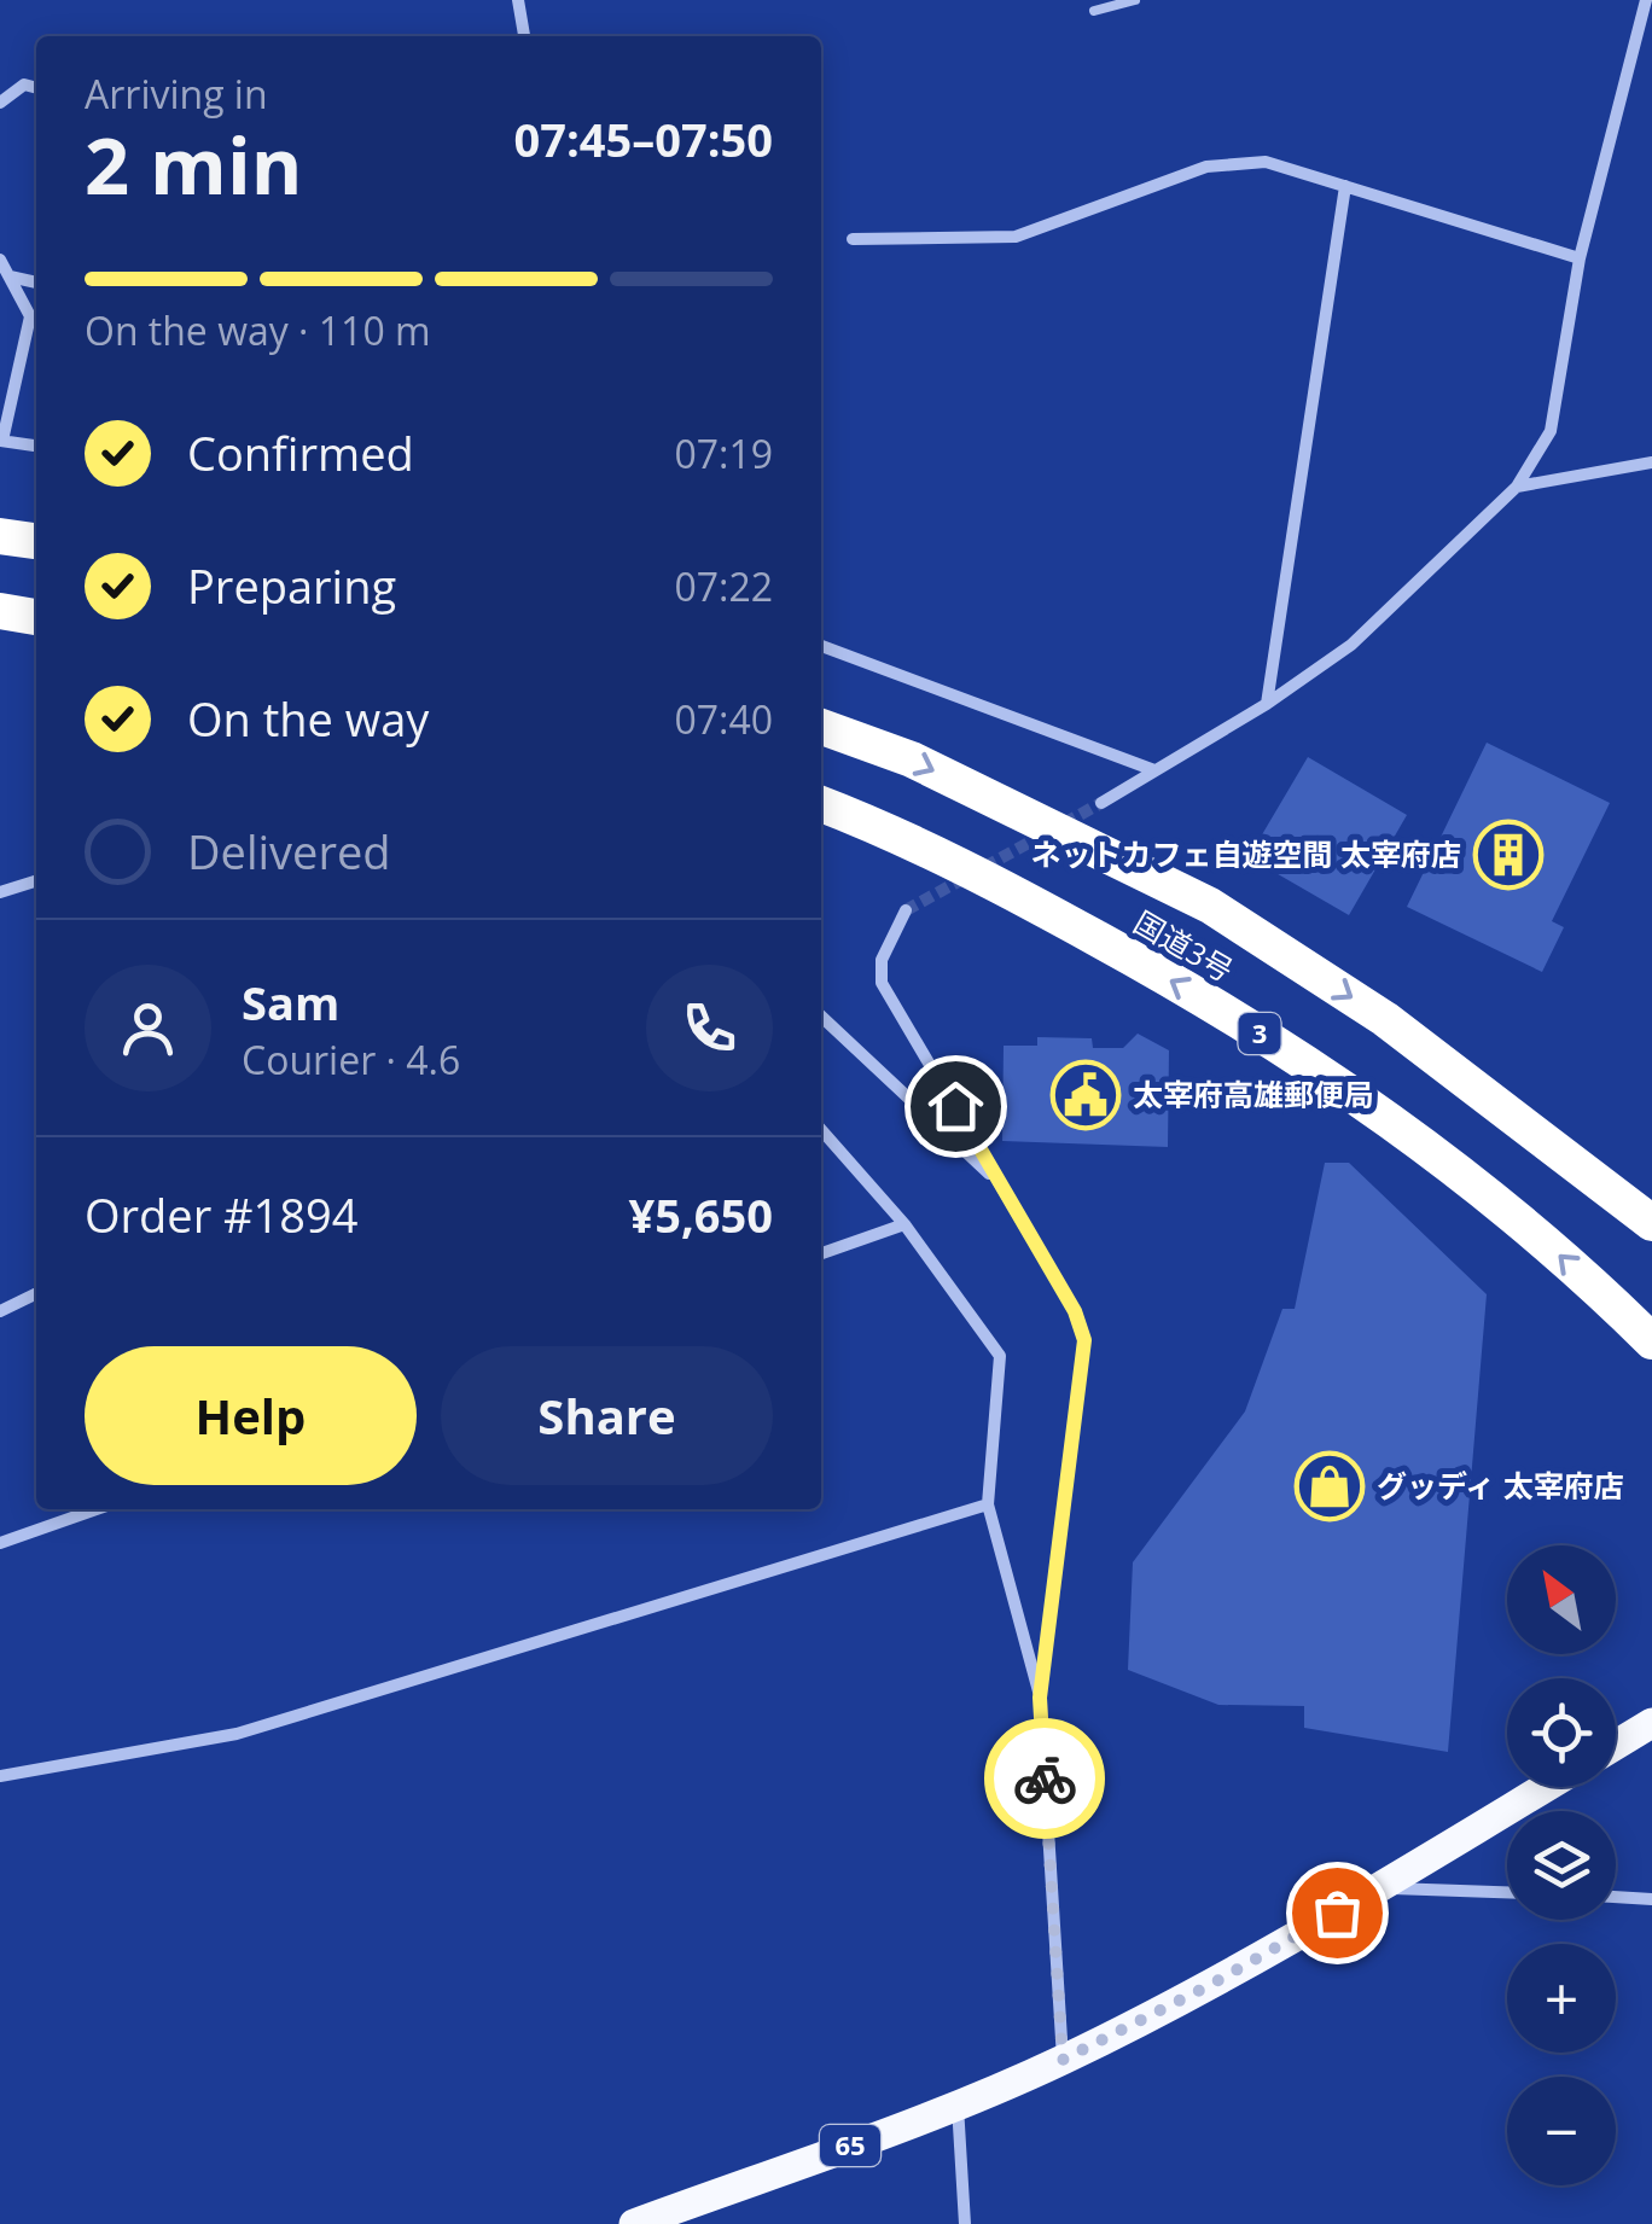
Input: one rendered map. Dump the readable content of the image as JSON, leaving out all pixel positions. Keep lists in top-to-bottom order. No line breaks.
{"streets":{"highway":["国道3号","3"],"main road":["65"]},"places":{"building":["ネットカフェ自遊空間 太宰府店"],"public building":["太宰府高雄郵便局"],"shop":["グッディ 太宰府店"]},"north":"top left","page":{"heading":["2 min","Arriving in","07:45–07:50"],"panel":["Sam","Courier · 4.6","Order #1894","¥5,650"],"bar":"On the way · 110 m","list":[["Confirmed","07:19"],["Preparing","07:22"],["On the way","07:40"],"Delivered"],"buttons":["Help","Share"],"map_buttons":["+","−"]}}
